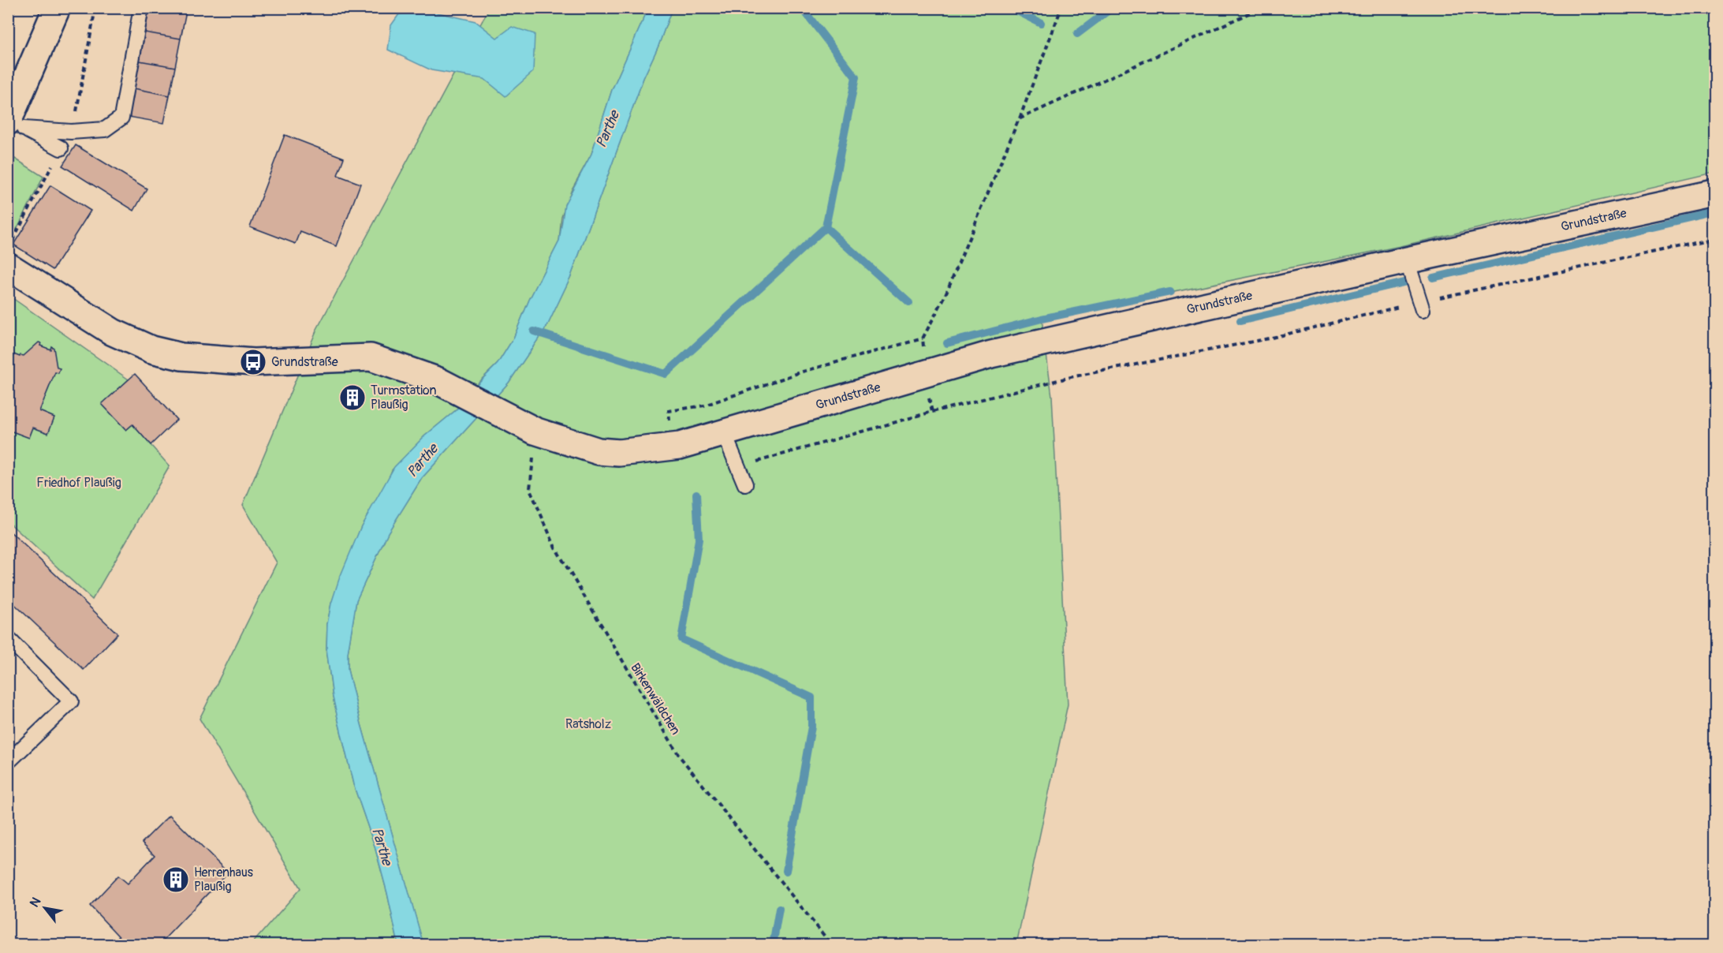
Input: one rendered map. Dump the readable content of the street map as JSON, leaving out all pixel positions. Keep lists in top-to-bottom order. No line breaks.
{"streets":{"street":["Grundstraße"],"path":["Birkenwäldchen"]},"crossings":[["Grundstraße","Birkenwäldchen"]],"water":["Parthe"],"parks":["Friedhof Plaußig","Ratsholz"],"places":{"bus stop":["Grundstraße"],"building":["Turmstation Plaußig","Herrenhaus Plaußig"]},"north":"top left"}
